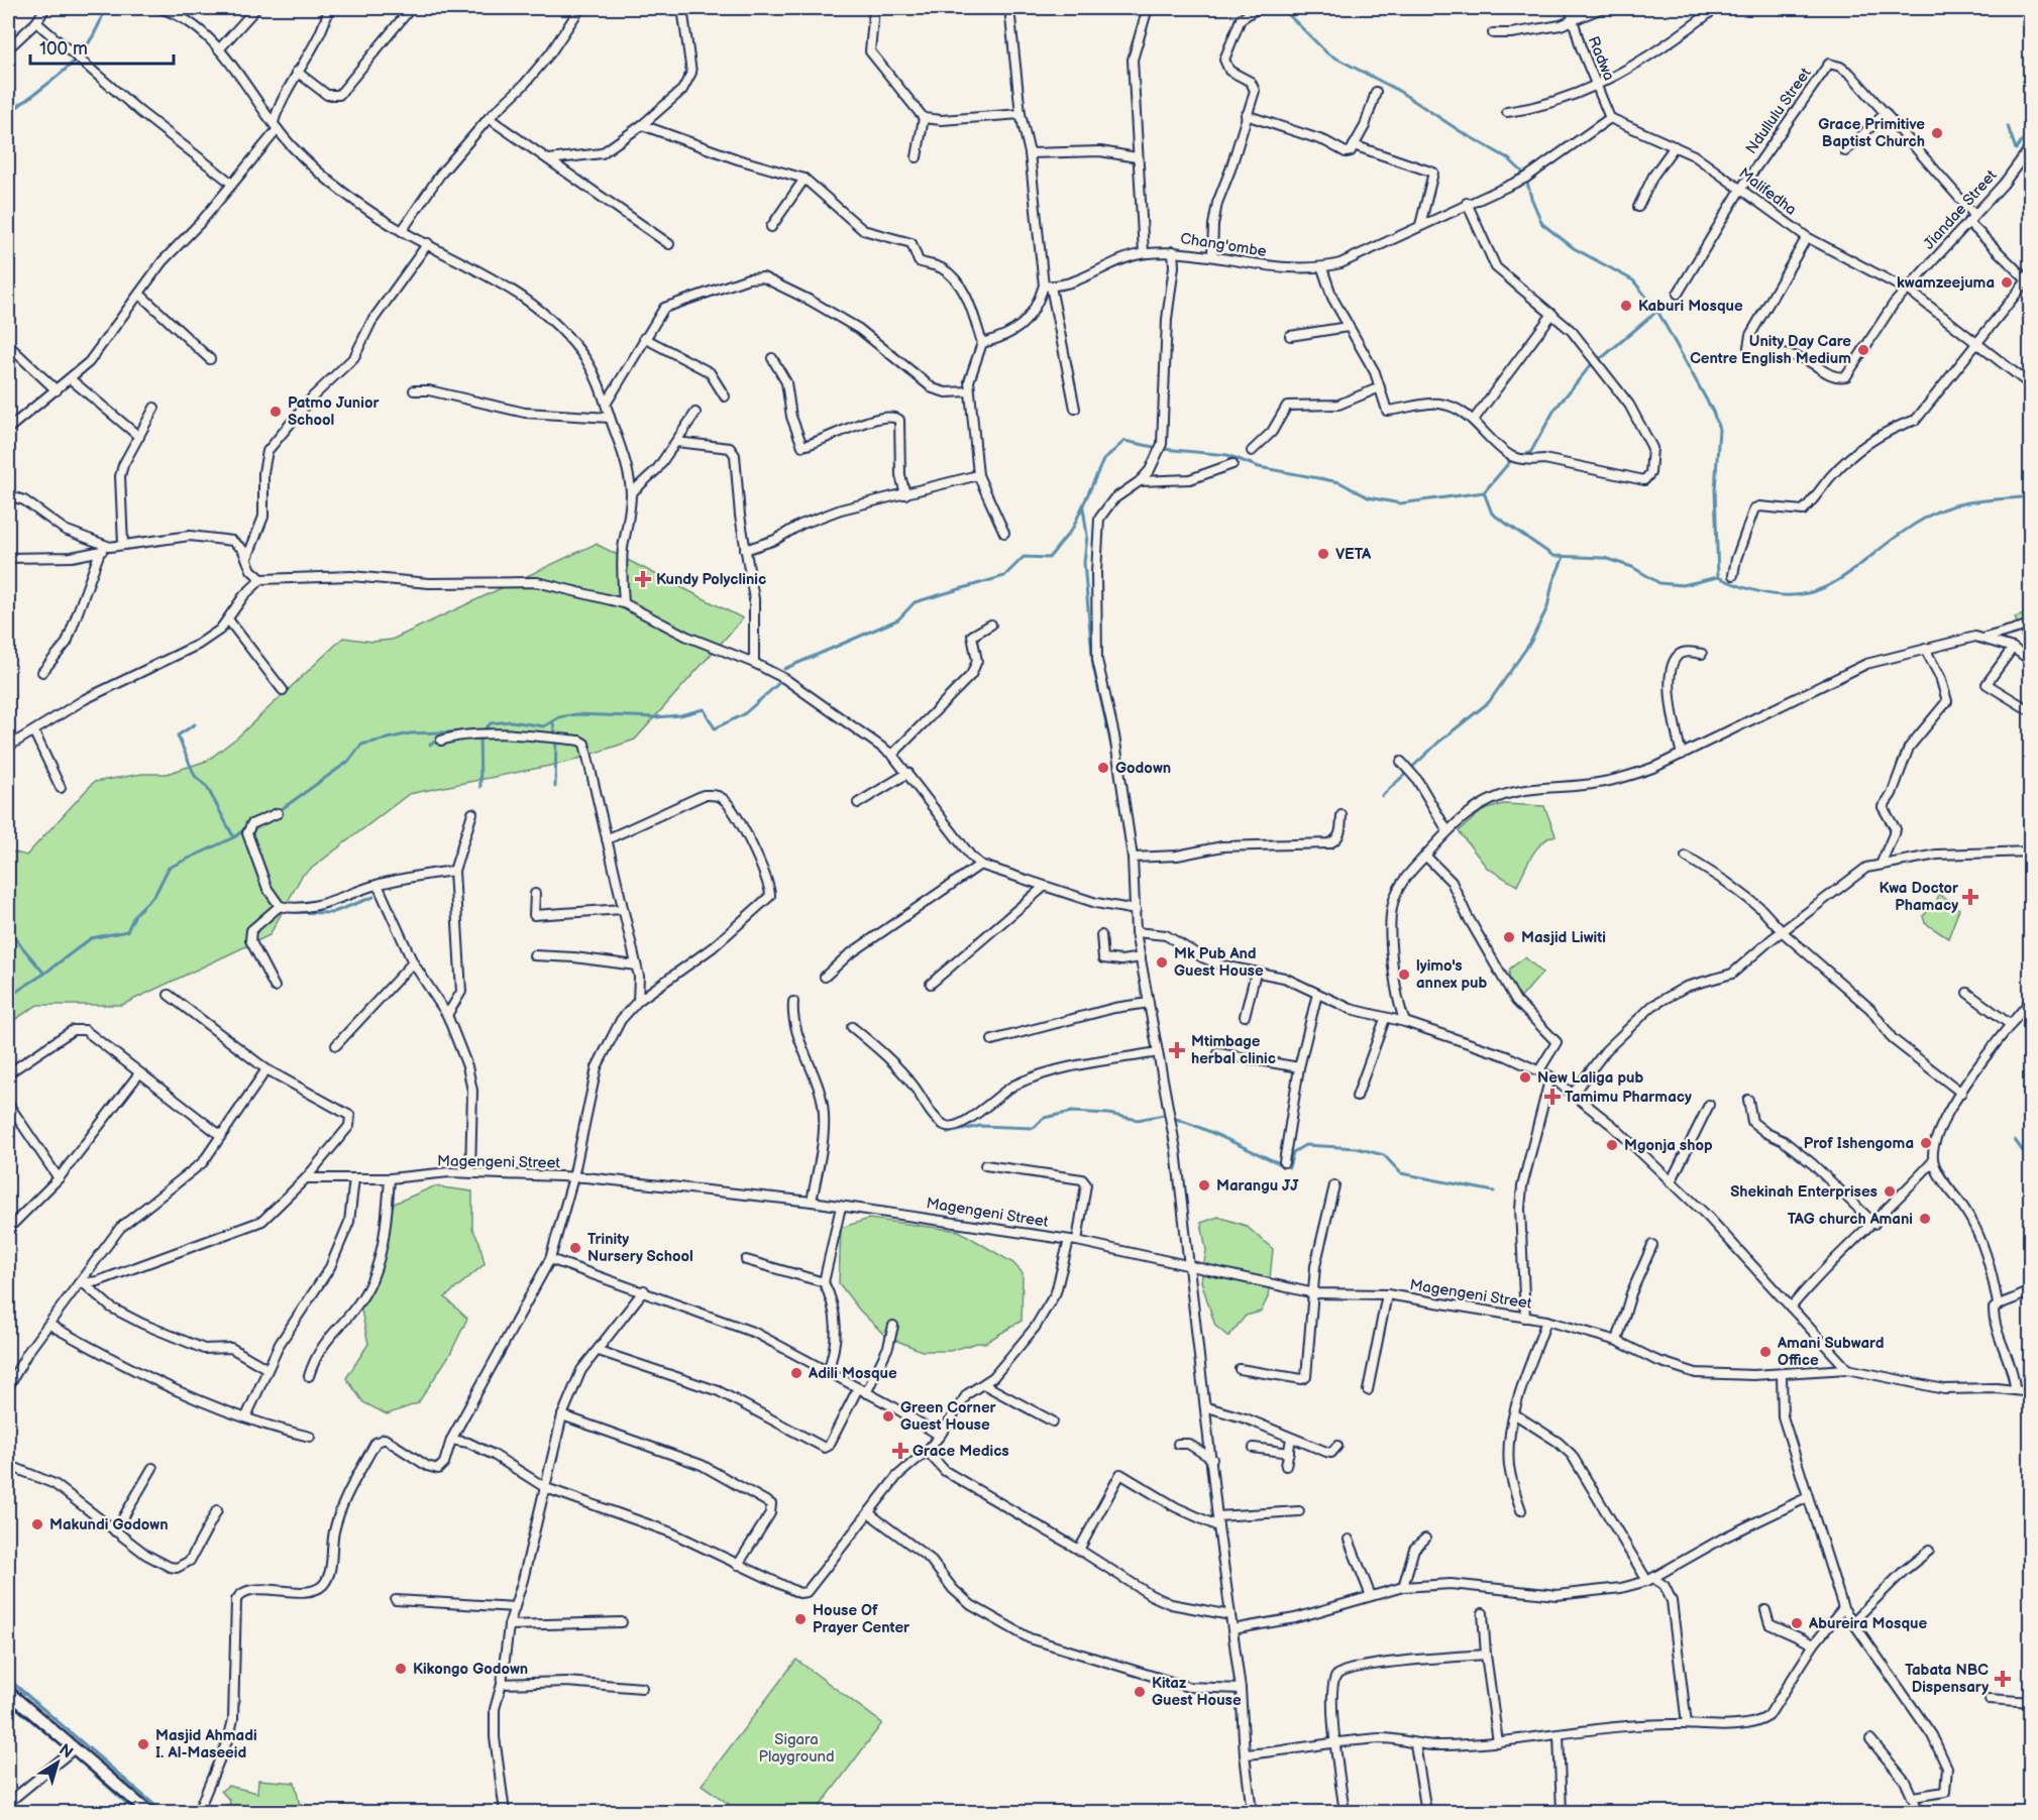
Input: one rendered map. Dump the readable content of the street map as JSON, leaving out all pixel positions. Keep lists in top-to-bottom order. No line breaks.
{"streets":{"street":["Radwa","Ndullulu Street","Malifedha","Jiandae Street","Chang'ombe","Magengeni Street"]},"crossings":[["Radwa","Malifedha"],["Radwa","Chang'ombe"],["Ndullulu Street","Malifedha"],["Ndullulu Street","Jiandae Street"],["Malifedha","Jiandae Street"],["Malifedha","Chang'ombe"]],"parks":["Sigara Playground"],"places":{"other":["Grace Primitive Baptist Church","kwamzeejuma","Kaburi Mosque","Unity Day Care Centre English Medium","Patmo Junior School","VETA","Godown","Masjid Liwiti","Mk Pub And Guest House","lyimo's annex pub","New Laliga pub","Prof Ishengoma","Mgonja shop","Marangu JJ","Shekinah Enterprises","TAG church Amani","Trinity Nursery School","Amani Subward Office","Adili Mosque","Green Corner Guest House","Makundi Godown","House Of Prayer Center","Abureira Mosque","Kikongo Godown","Kitaz Guest House","Masjid Ahmadi I. Al-Maseeid"],"health":["Kundy Polyclinic","Kwa Doctor Phamacy","Mtimbage herbal clinic","Tamimu Pharmacy","Grace Medics","Tabata NBC Dispensary"]},"scale_bar":"100 m","north":"top right"}
